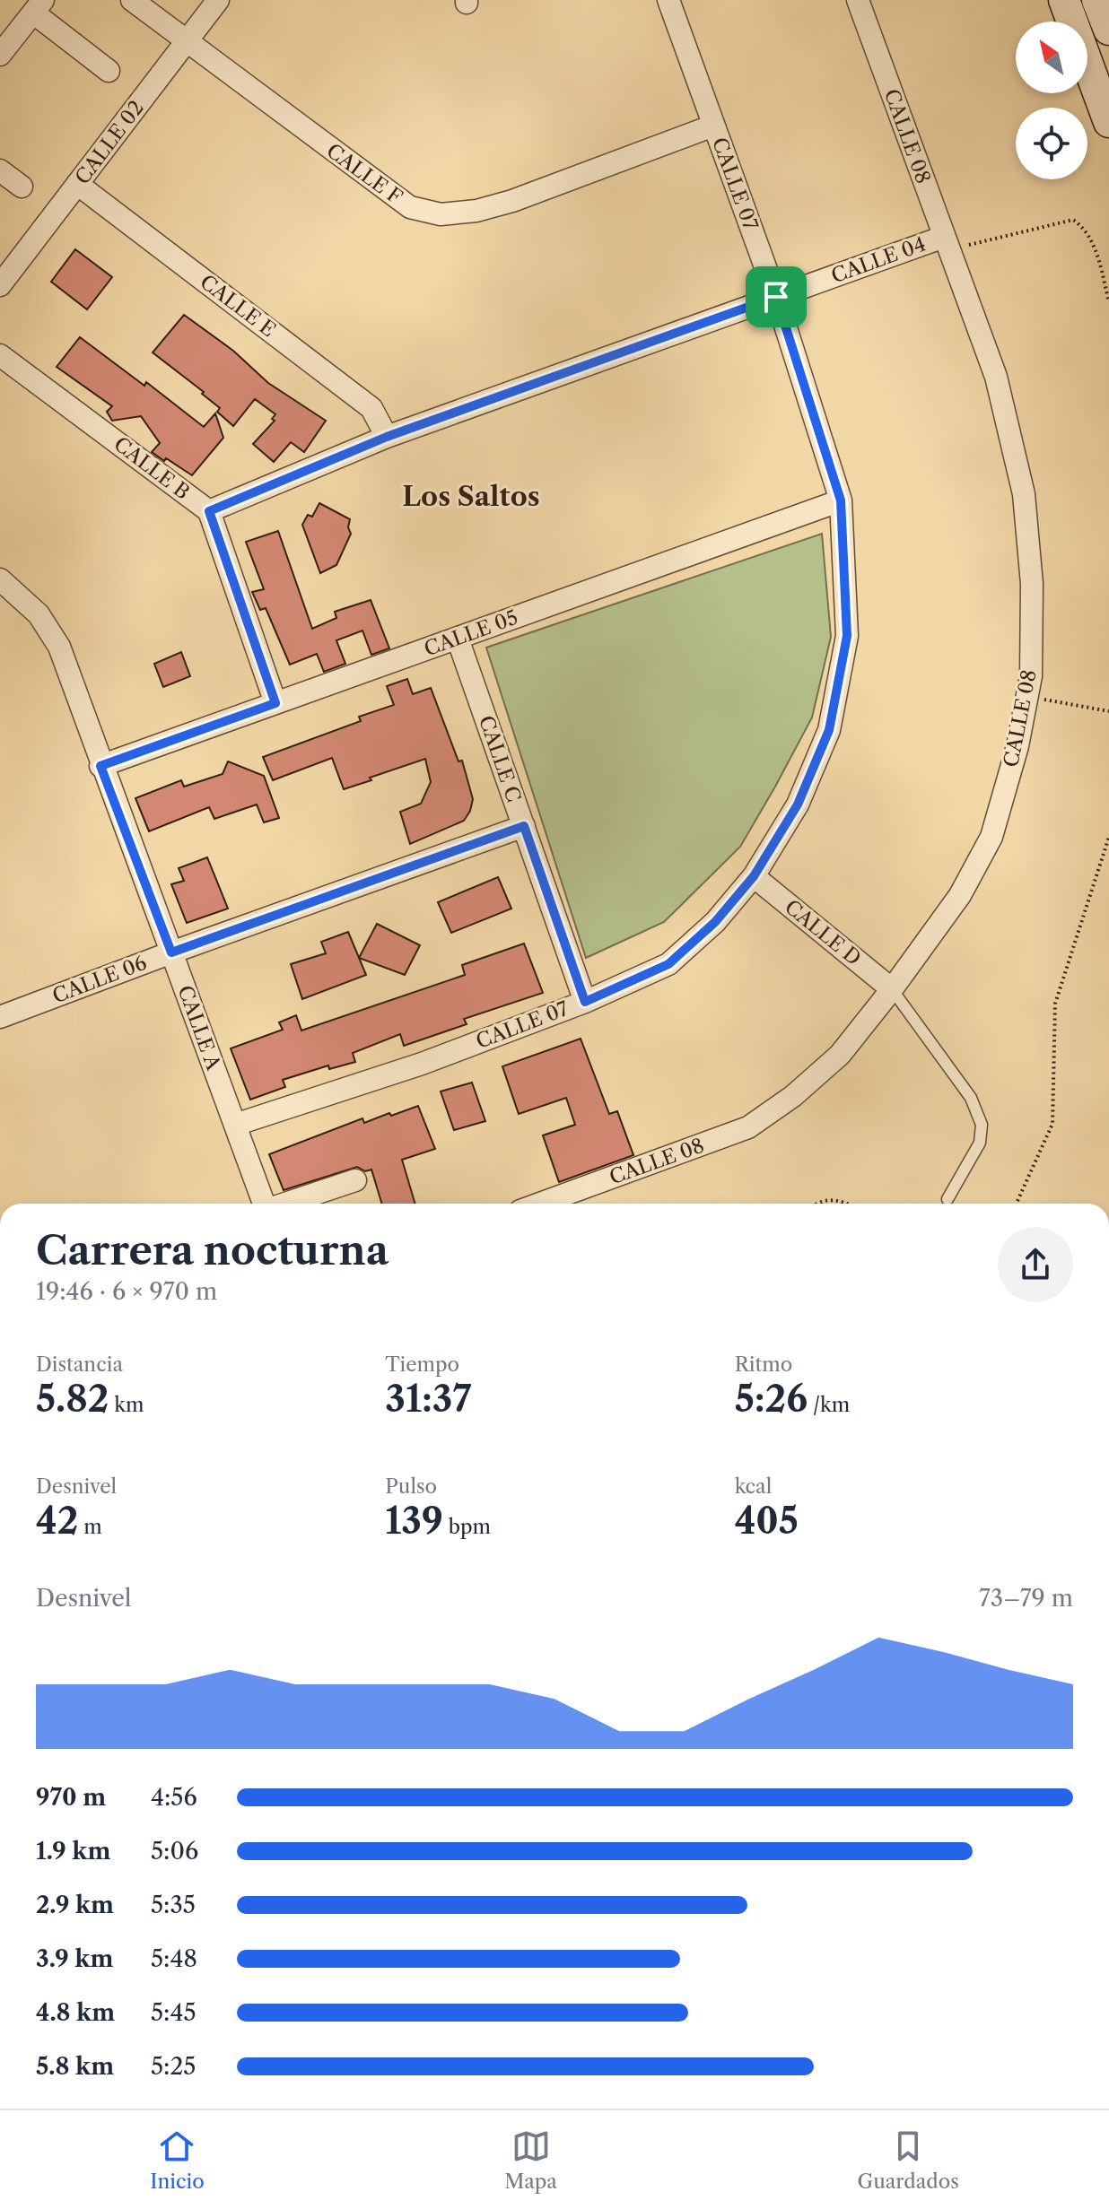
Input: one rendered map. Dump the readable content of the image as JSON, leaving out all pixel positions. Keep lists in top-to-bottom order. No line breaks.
{"streets":{"street":["CALLE 08","CALLE 02","CALLE F","CALLE 07","CALLE 04","CALLE E","CALLE B","CALLE 05","CALLE C","CALLE D","CALLE 06","CALLE A"]},"crossings":[["CALLE 08","CALLE 04"],["CALLE 08","CALLE D"],["CALLE 02","CALLE F"],["CALLE 02","CALLE E"],["CALLE F","CALLE 07"],["CALLE 07","CALLE 04"],["CALLE 07","CALLE 05"],["CALLE 07","CALLE C"],["CALLE 07","CALLE D"],["CALLE 07","CALLE A"],["CALLE 04","CALLE E"],["CALLE 04","CALLE B"],["CALLE B","CALLE 05"],["CALLE 05","CALLE C"],["CALLE 05","CALLE A"],["CALLE C","CALLE 06"],["CALLE 06","CALLE A"]],"districts":["Los Saltos"],"north":"top left","page":{"heading":["Carrera nocturna","19:46 · 6 × 970 m"],"stats":[["Distancia","5.82 km"],["Tiempo","31:37"],["Ritmo","5:26 /km"],["Desnivel","42 m"],["Pulso","139 bpm"],["kcal","405"]],"chart":["Desnivel","73–79 m"],"list":[{"name":"970 m","note":"4:56"},{"name":"1.9 km","note":"5:06"},{"name":"2.9 km","note":"5:35"},{"name":"3.9 km","note":"5:48"},{"name":"4.8 km","note":"5:45"},{"name":"5.8 km","note":"5:25"}],"tabs":["Inicio","Mapa","Guardados"]}}
